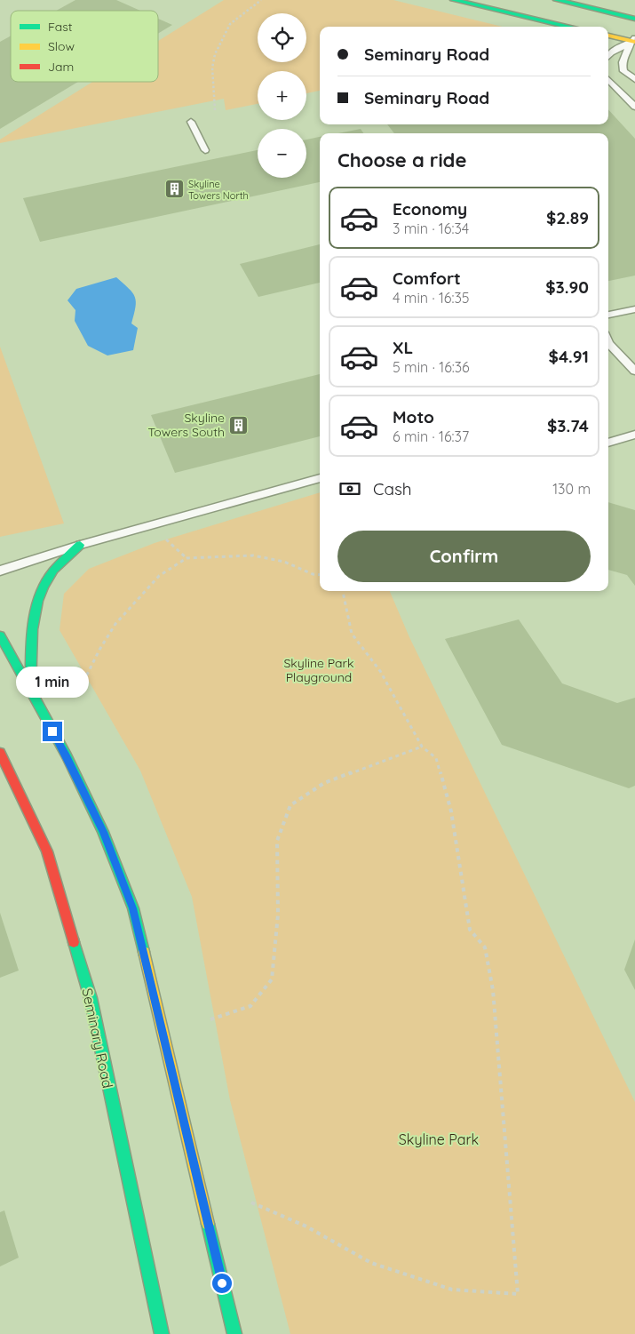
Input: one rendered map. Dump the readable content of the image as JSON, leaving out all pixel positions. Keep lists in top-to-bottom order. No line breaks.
{"streets":{"main road":["Seminary Road"]},"parks":["Skyline Park Playground","Skyline Park"],"places":{"building":["Skyline Towers North","Skyline Towers South"]},"legend":["Fast","Slow","Jam"],"page":{"map_buttons":["+","−"],"banner":["Seminary Road","Seminary Road"],"heading":"Choose a ride","list":[{"name":"Economy","note":"3 min · 16:34","value":"$2.89"},{"name":"Comfort","note":"4 min · 16:35","value":"$3.90"},{"name":"XL","note":"5 min · 16:36","value":"$4.91"},{"name":"Moto","note":"6 min · 16:37","value":"$3.74"}],"pay":["Cash","130 m"],"buttons":"Confirm","bubble":"1 min"}}
